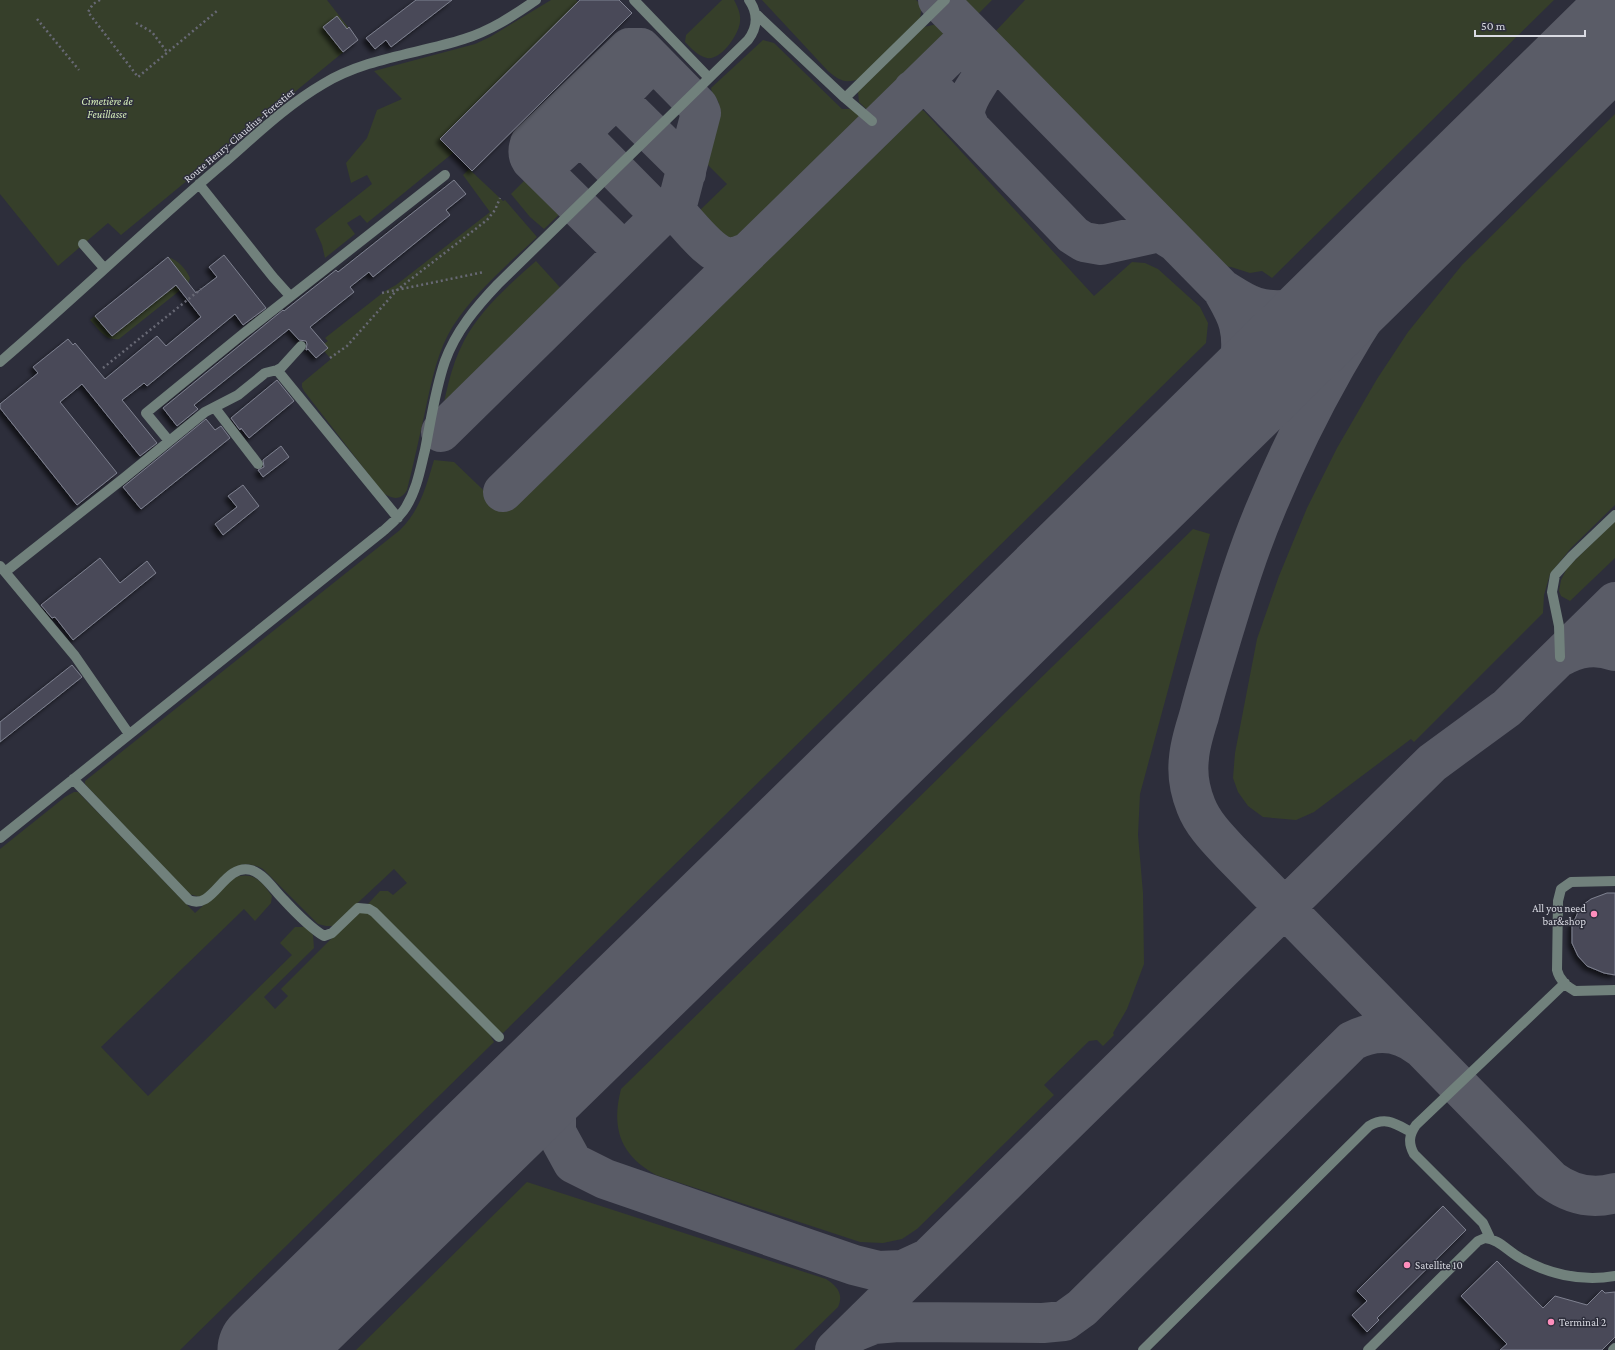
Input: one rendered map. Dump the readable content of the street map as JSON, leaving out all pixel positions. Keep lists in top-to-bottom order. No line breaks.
{"streets":{"street":["Route Henry-Claudius-Forestier"]},"parks":["Cimetière de Feuillasse"],"places":["All you need bar&shop","Satellite 10","Terminal 2"],"scale_bar":"50 m"}
